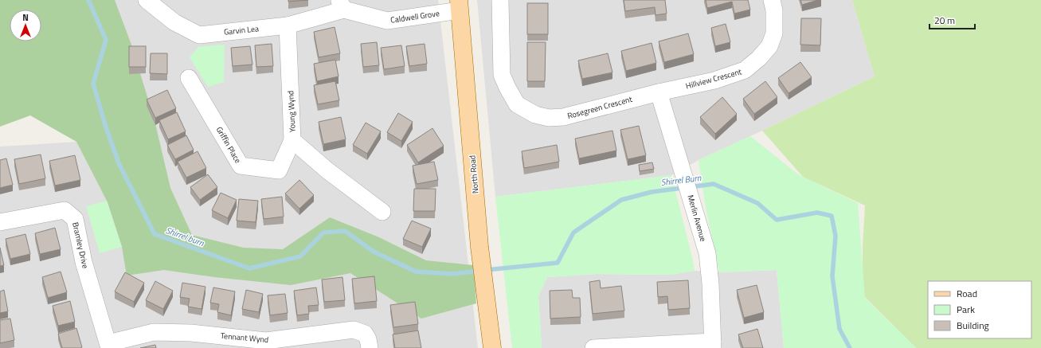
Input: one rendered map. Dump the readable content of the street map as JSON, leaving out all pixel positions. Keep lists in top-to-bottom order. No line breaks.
{"streets":{"main road":["North Road"],"street":["Caldwell Grove","Garvin Lea","Hillview Crescent","Rosegreen Crescent","Young Wynd","Griffin Place","Merlin Avenue","Bramley Drive","Tennant Wynd"]},"crossings":[["Caldwell Grove","Garvin Lea"],["Caldwell Grove","North Road"],["Garvin Lea","Young Wynd"],["Hillview Crescent","Rosegreen Crescent"],["Hillview Crescent","Merlin Avenue"],["Rosegreen Crescent","Merlin Avenue"],["Young Wynd","Griffin Place"],["Bramley Drive","Tennant Wynd"]],"water":["Shirrel Burn","Shirrel burn"],"legend":["Road","Park","Building"],"scale_bar":"20 m","north":"top"}
